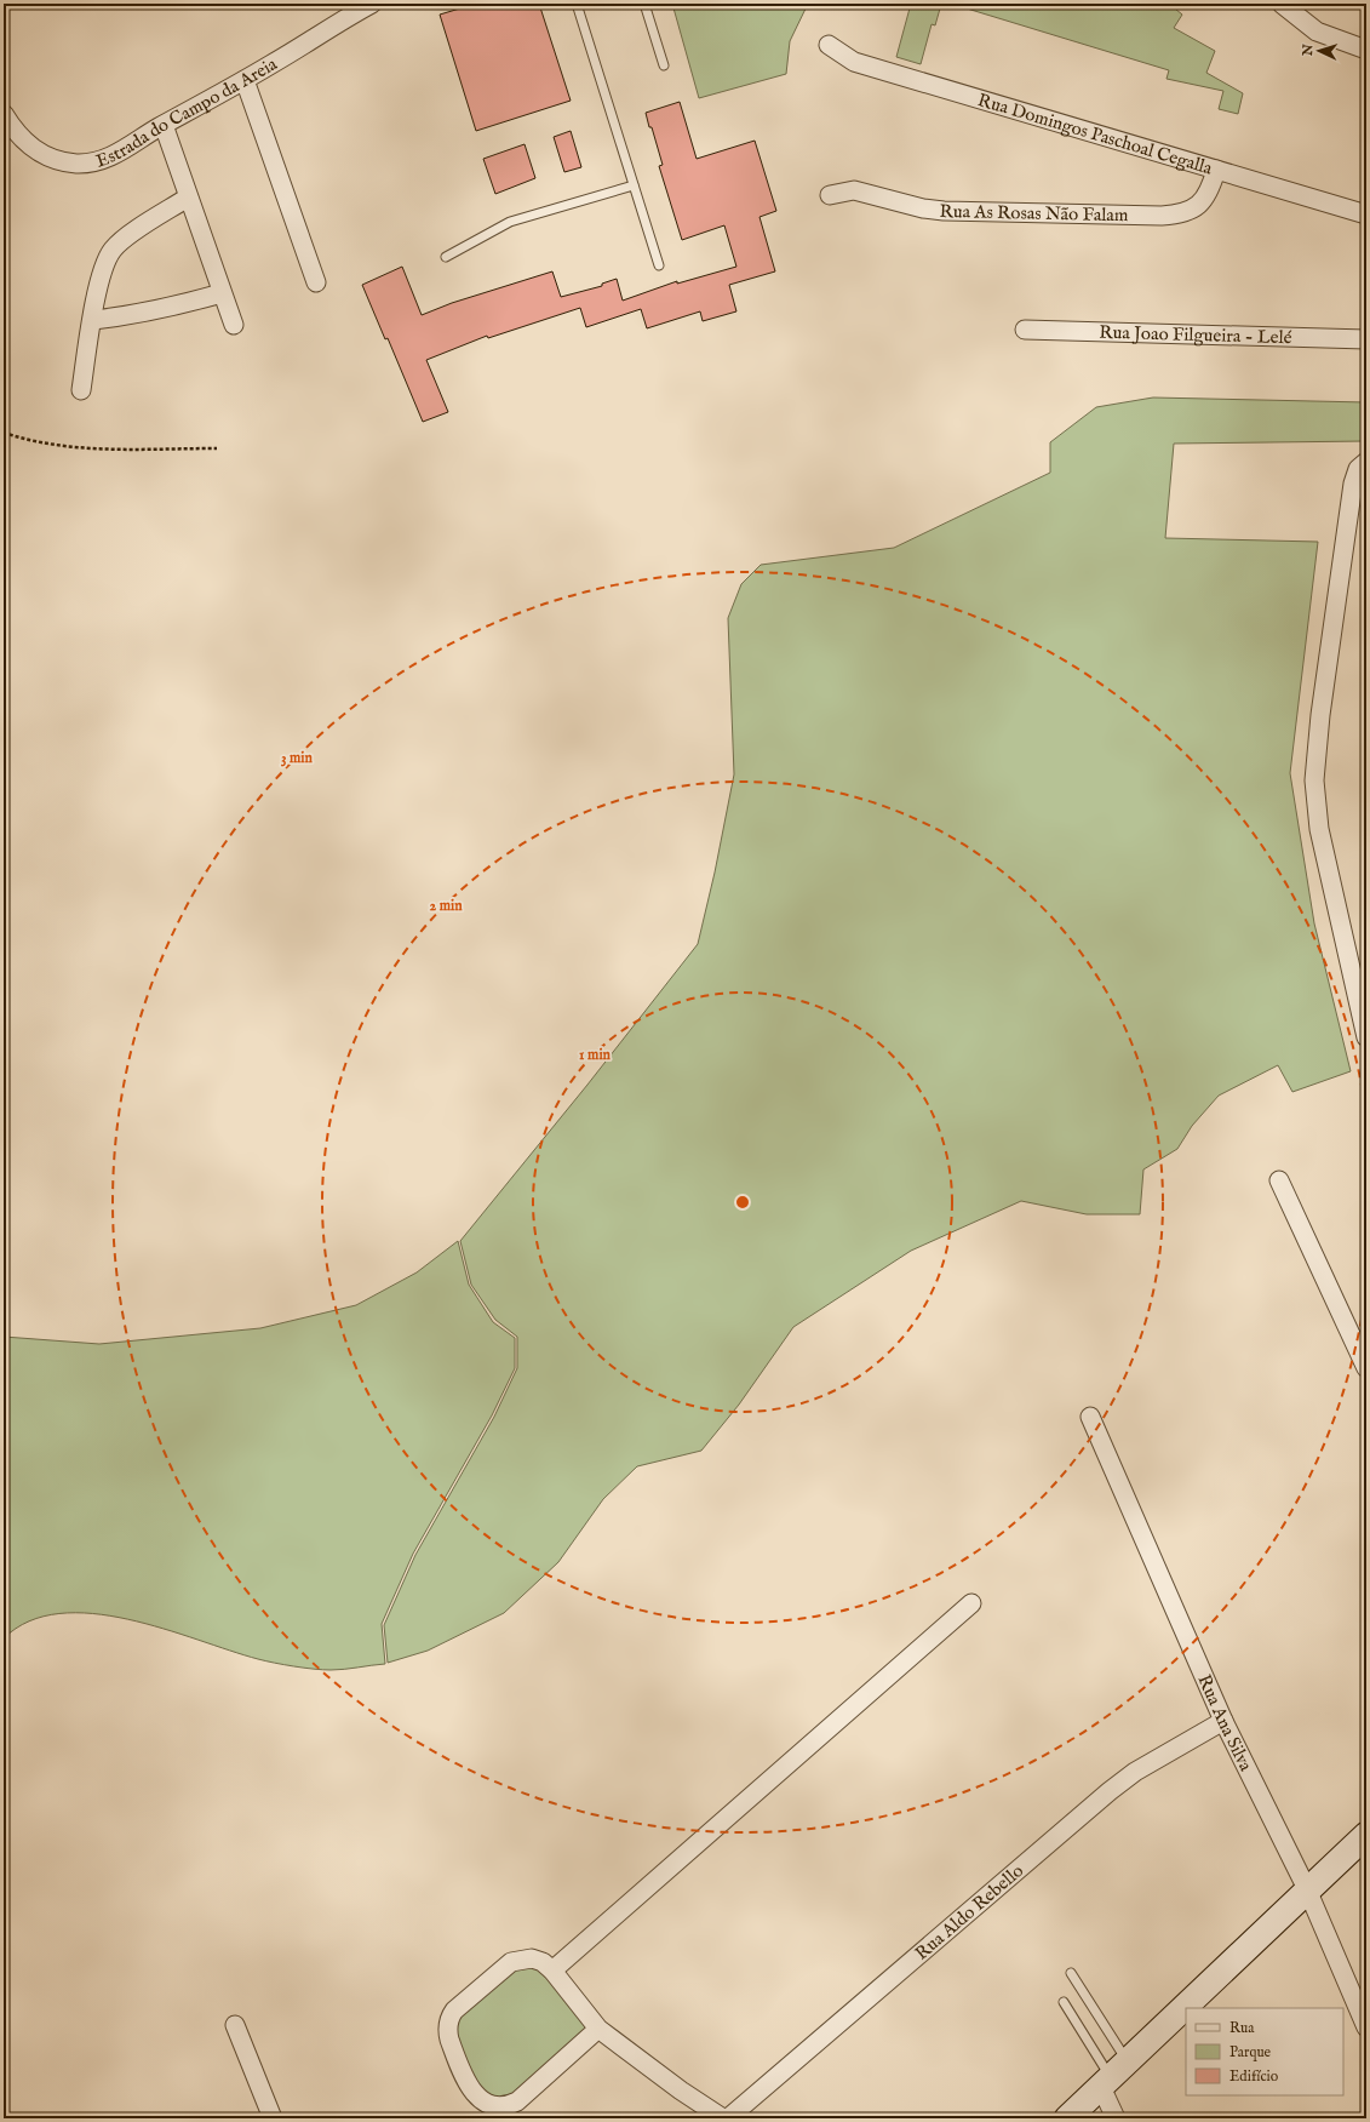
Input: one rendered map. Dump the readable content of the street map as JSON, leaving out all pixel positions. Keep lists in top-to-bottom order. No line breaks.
{"streets":{"street":["Estrada do Campo da Areia","Rua Domingos Paschoal Cegalla","Rua As Rosas Não Falam","Rua Joao Filgueira - Lelé","Rua Ana Silva","Rua Aldo Rebello"]},"crossings":[["Rua Domingos Paschoal Cegalla","Rua As Rosas Não Falam"],["Rua Ana Silva","Rua Aldo Rebello"]],"legend":["Rua","Parque","Edifício"],"north":"left","rings":["3 min","2 min","1 min"]}
